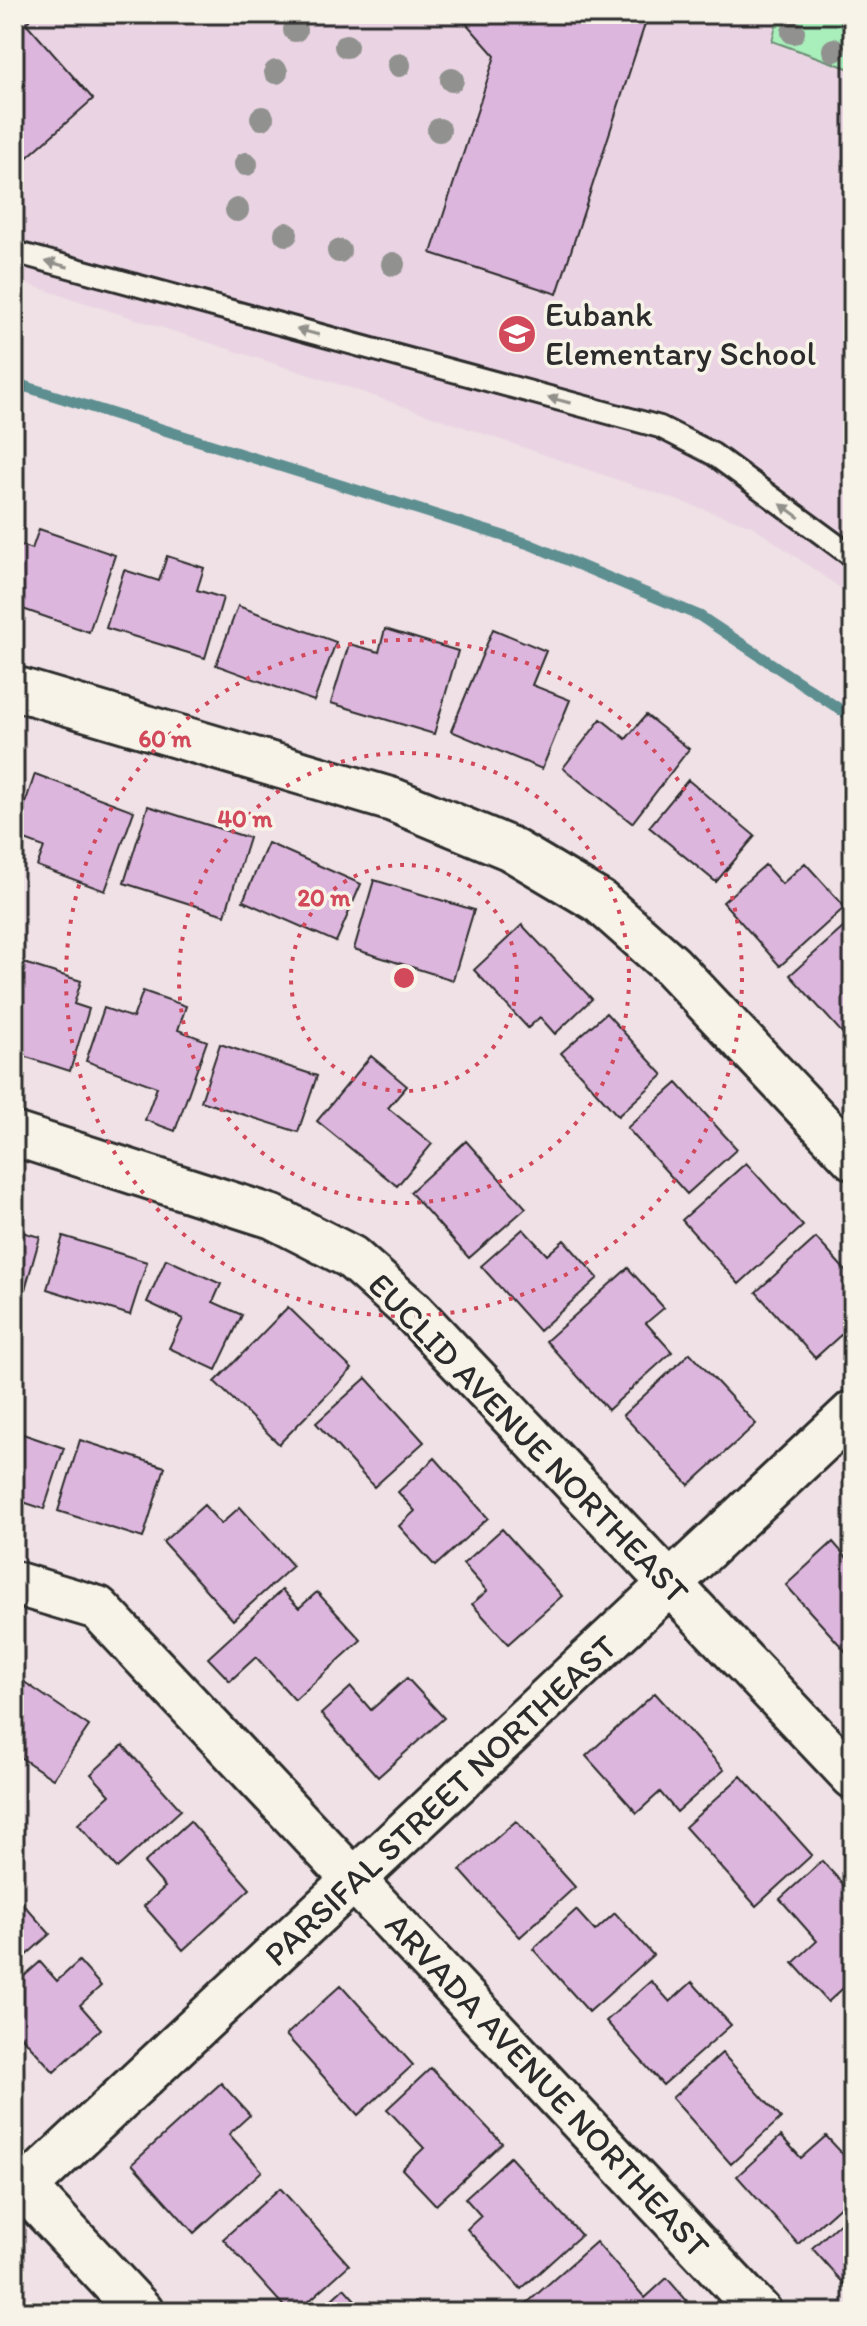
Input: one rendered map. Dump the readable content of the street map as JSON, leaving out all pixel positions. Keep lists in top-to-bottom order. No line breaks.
{"streets":{"street":["EUCLID AVENUE NORTHEAST","PARSIFAL STREET NORTHEAST","ARVADA AVENUE NORTHEAST"]},"crossings":[["EUCLID AVENUE NORTHEAST","PARSIFAL STREET NORTHEAST"],["PARSIFAL STREET NORTHEAST","ARVADA AVENUE NORTHEAST"]],"places":{"school or university":["Eubank Elementary School"]},"rings":["60 m","40 m","20 m"]}
